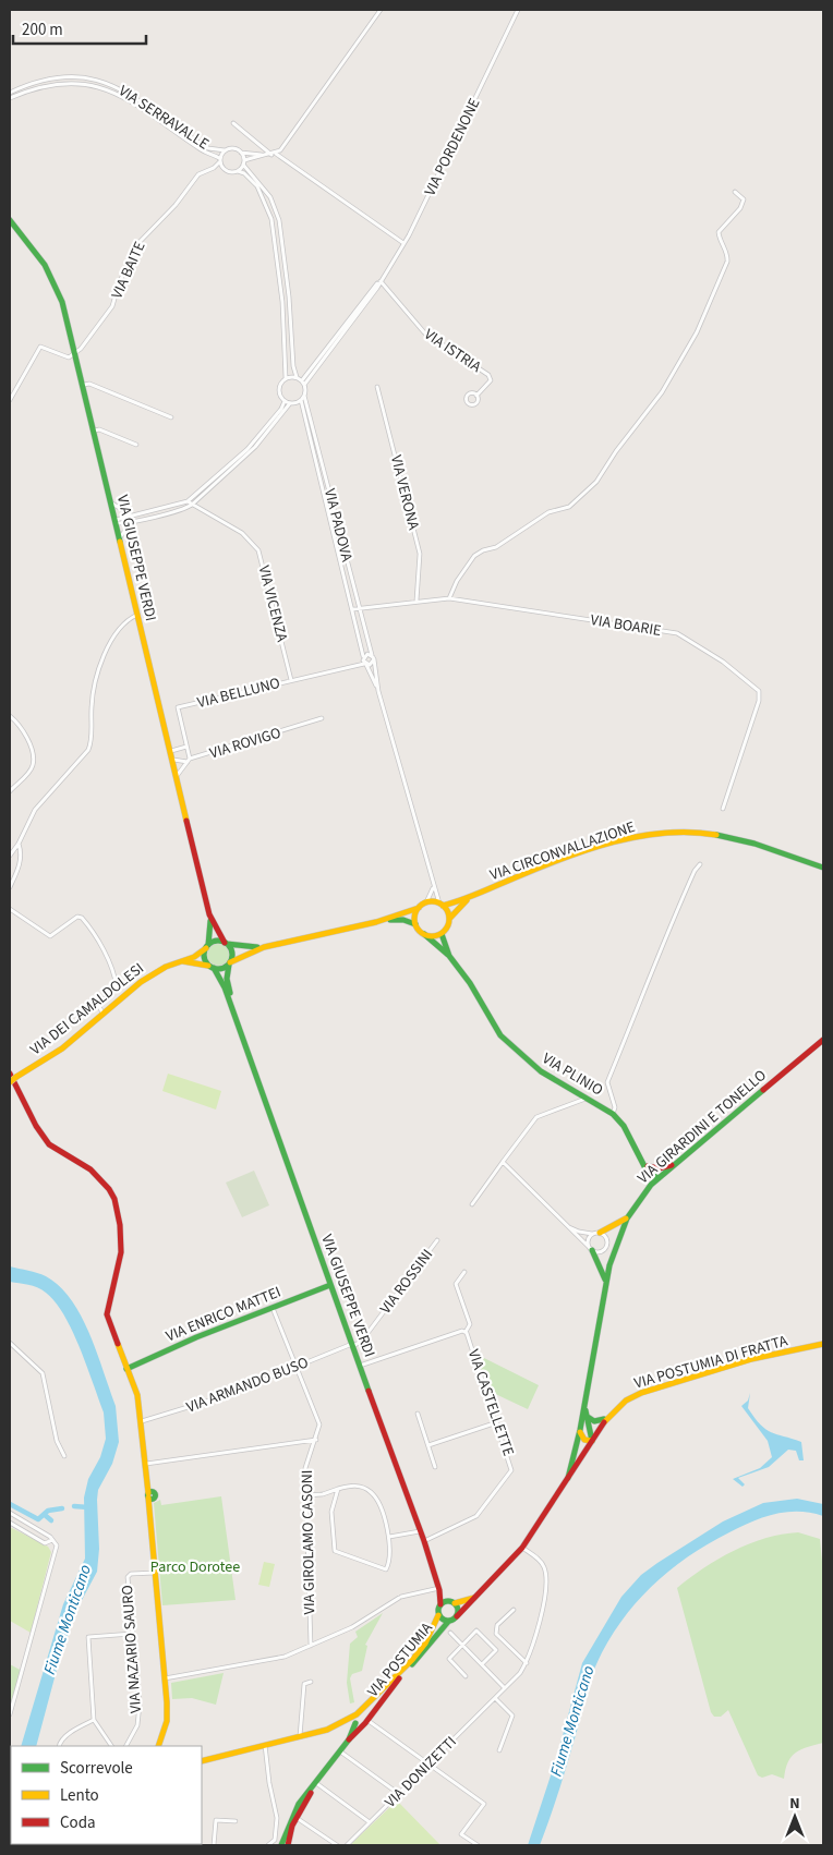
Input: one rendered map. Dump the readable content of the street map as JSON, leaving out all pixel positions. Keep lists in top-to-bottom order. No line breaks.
{"streets":{"main road":["VIA GIUSEPPE VERDI","VIA CIRCONVALLAZIONE","VIA DEI CAMALDOLESI","VIA PLINIO","VIA GIRARDINI E TONELLO","VIA ENRICO MATTEI","VIA POSTUMIA DI FRATTA","VIA POSTUMIA"],"street":["VIA SERRAVALLE","VIA PORDENONE","VIA BAITE","VIA ISTRIA","VIA VERONA","VIA PADOVA","VIA VICENZA","VIA BOARIE","VIA BELLUNO","VIA ROVIGO","VIA ROSSINI","VIA ARMANDO BUSO","VIA CASTELLETTE","VIA GIROLAMO CASONI","VIA NAZARIO SAURO","VIA DONIZETTI"]},"crossings":[["VIA SERRAVALLE","VIA BAITE"],["VIA PORDENONE","VIA ISTRIA"],["VIA PORDENONE","VIA PADOVA"],["VIA BAITE","VIA GIUSEPPE VERDI"],["VIA VERONA","VIA BOARIE"],["VIA PADOVA","VIA BOARIE"],["VIA PADOVA","VIA BELLUNO"],["VIA GIUSEPPE VERDI","VIA DEI CAMALDOLESI"],["VIA GIUSEPPE VERDI","VIA ROSSINI"],["VIA GIUSEPPE VERDI","VIA ENRICO MATTEI"],["VIA GIUSEPPE VERDI","VIA ARMANDO BUSO"],["VIA GIUSEPPE VERDI","VIA CASTELLETTE"],["VIA GIUSEPPE VERDI","VIA POSTUMIA"],["VIA VICENZA","VIA BELLUNO"],["VIA CIRCONVALLAZIONE","VIA PLINIO"],["VIA PLINIO","VIA GIRARDINI E TONELLO"],["VIA GIRARDINI E TONELLO","VIA POSTUMIA DI FRATTA"],["VIA ROSSINI","VIA ARMANDO BUSO"],["VIA POSTUMIA DI FRATTA","VIA POSTUMIA"]],"water":["Fiume Monticano"],"parks":["Parco Dorotee"],"legend":["Scorrevole","Lento","Coda"],"scale_bar":"200 m","north":"top"}
